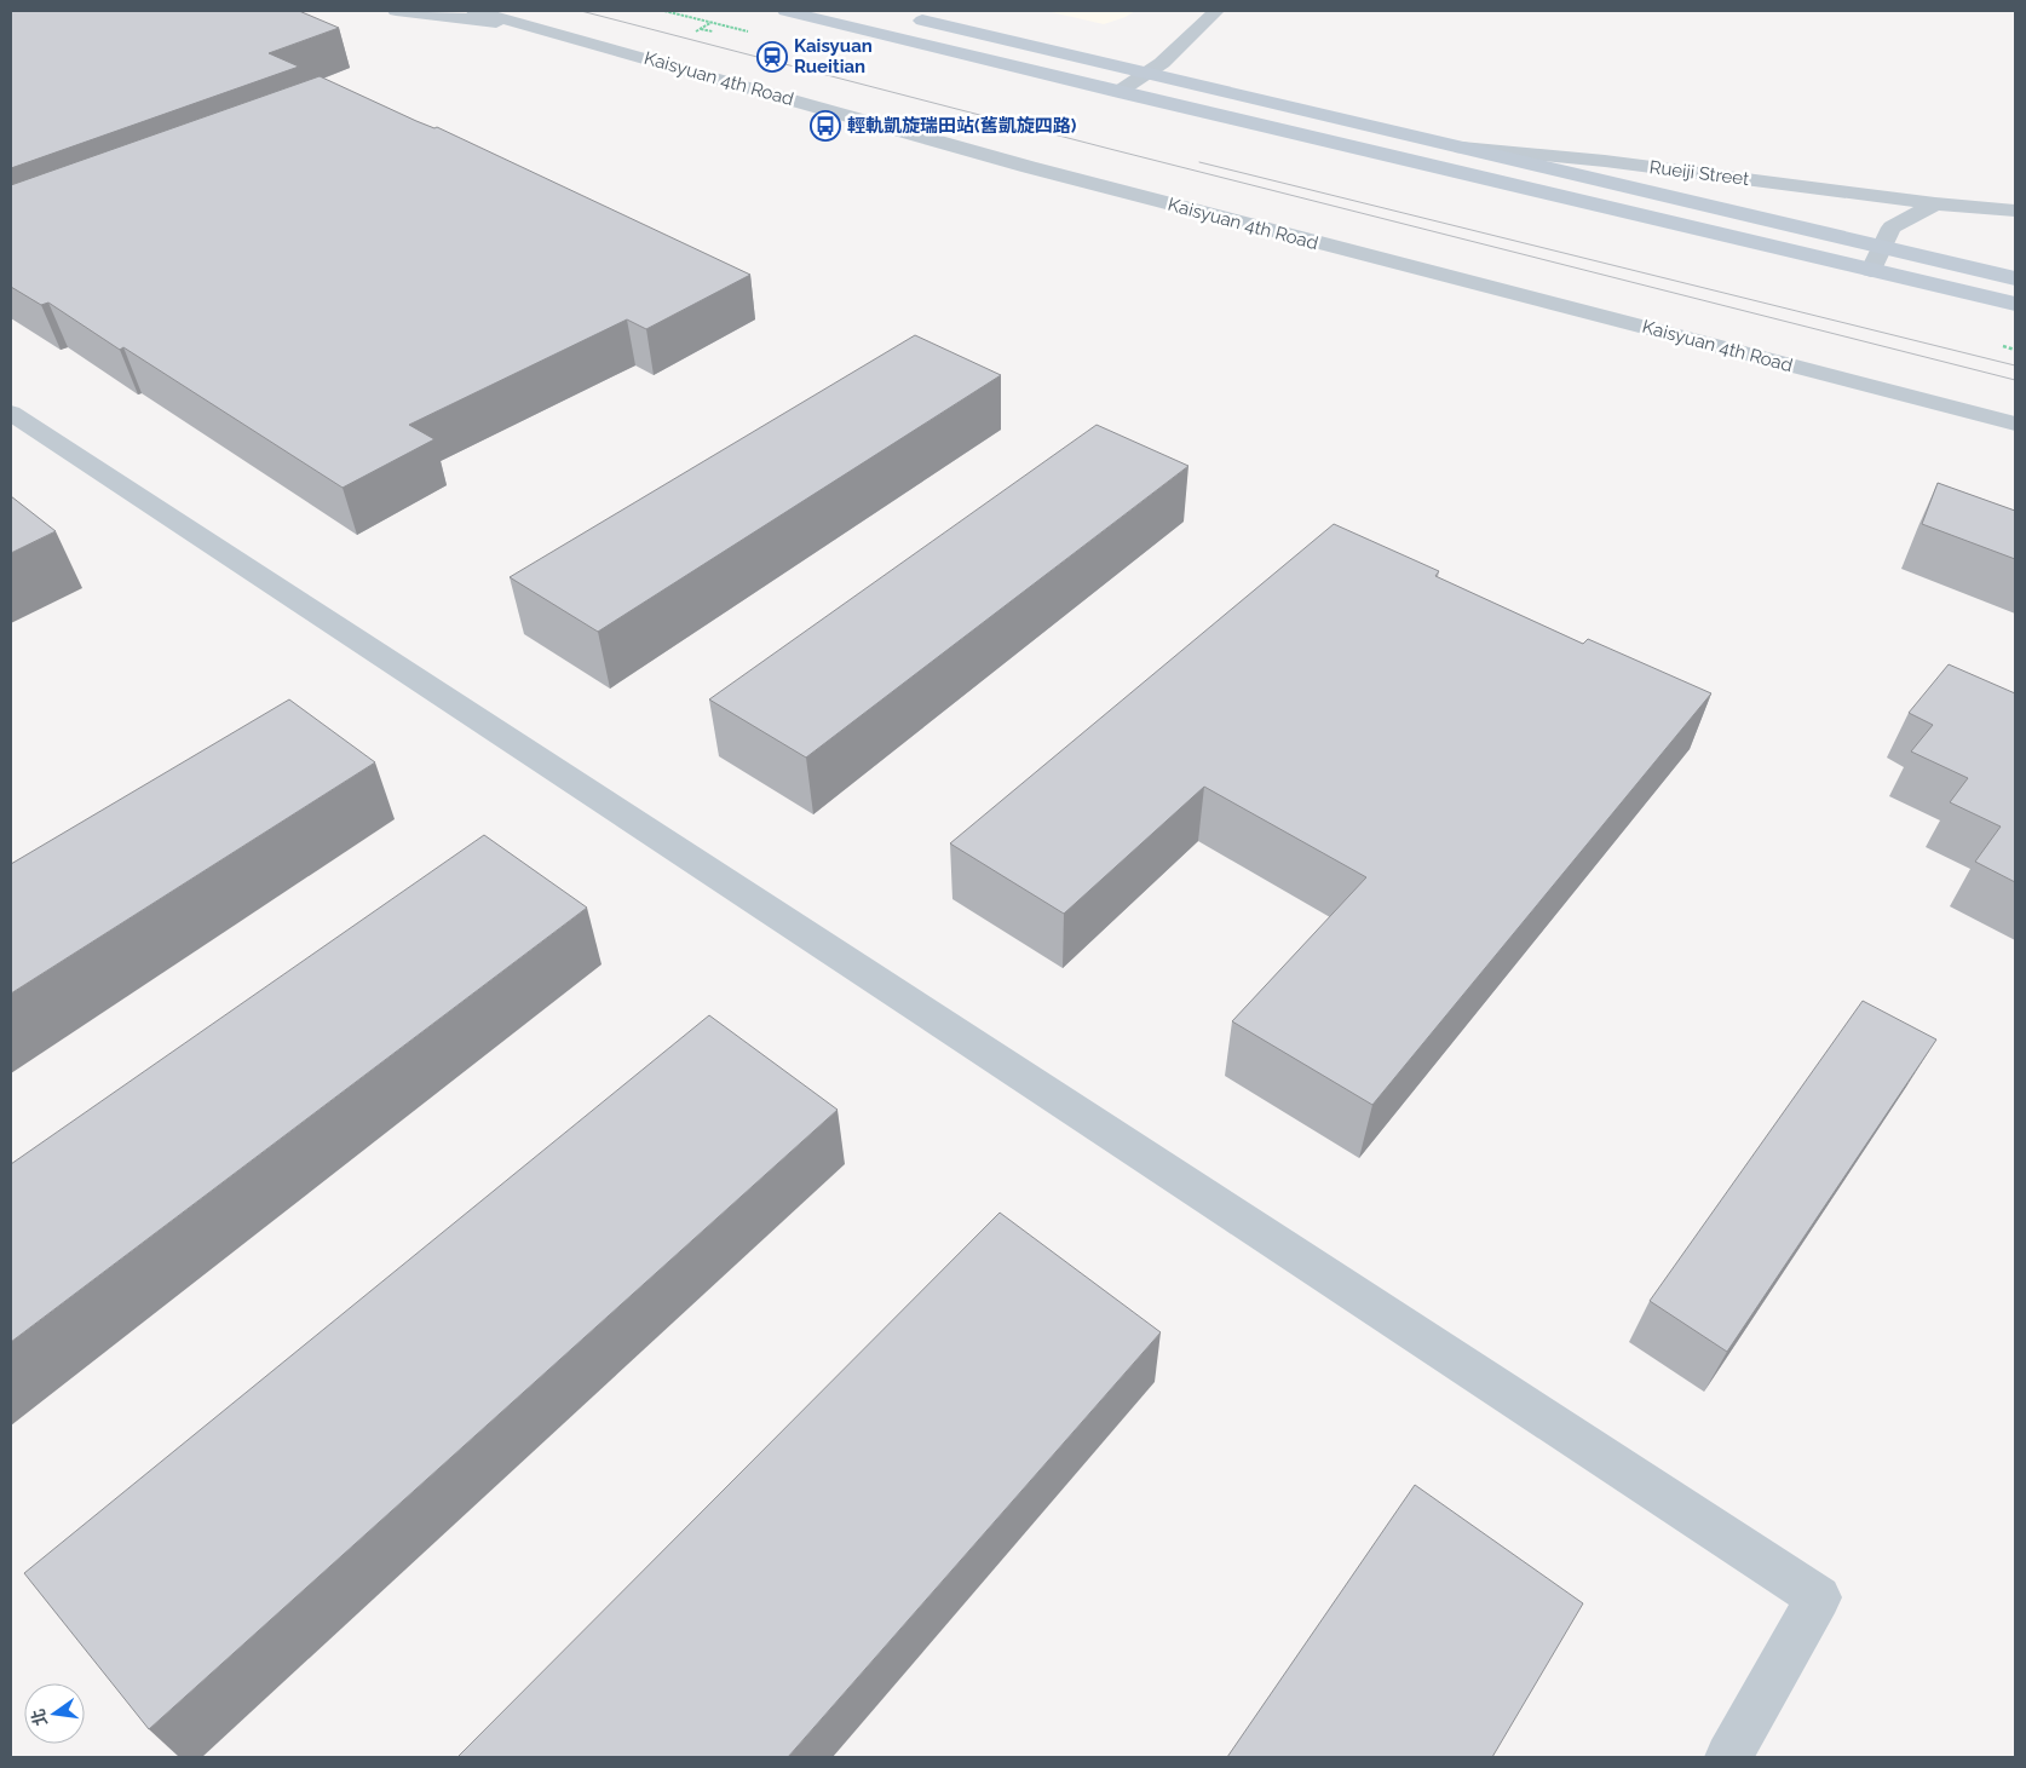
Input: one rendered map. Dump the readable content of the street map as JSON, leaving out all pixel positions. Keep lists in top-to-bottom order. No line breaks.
{"streets":{"street":["Kaisyuan 4th Road","Rueiji Street"]},"places":{"station":["Kaisyuan Rueitian"],"bus stop":["輕軌凱旋瑞田站(舊凱旋四路)"]},"north":"left"}
